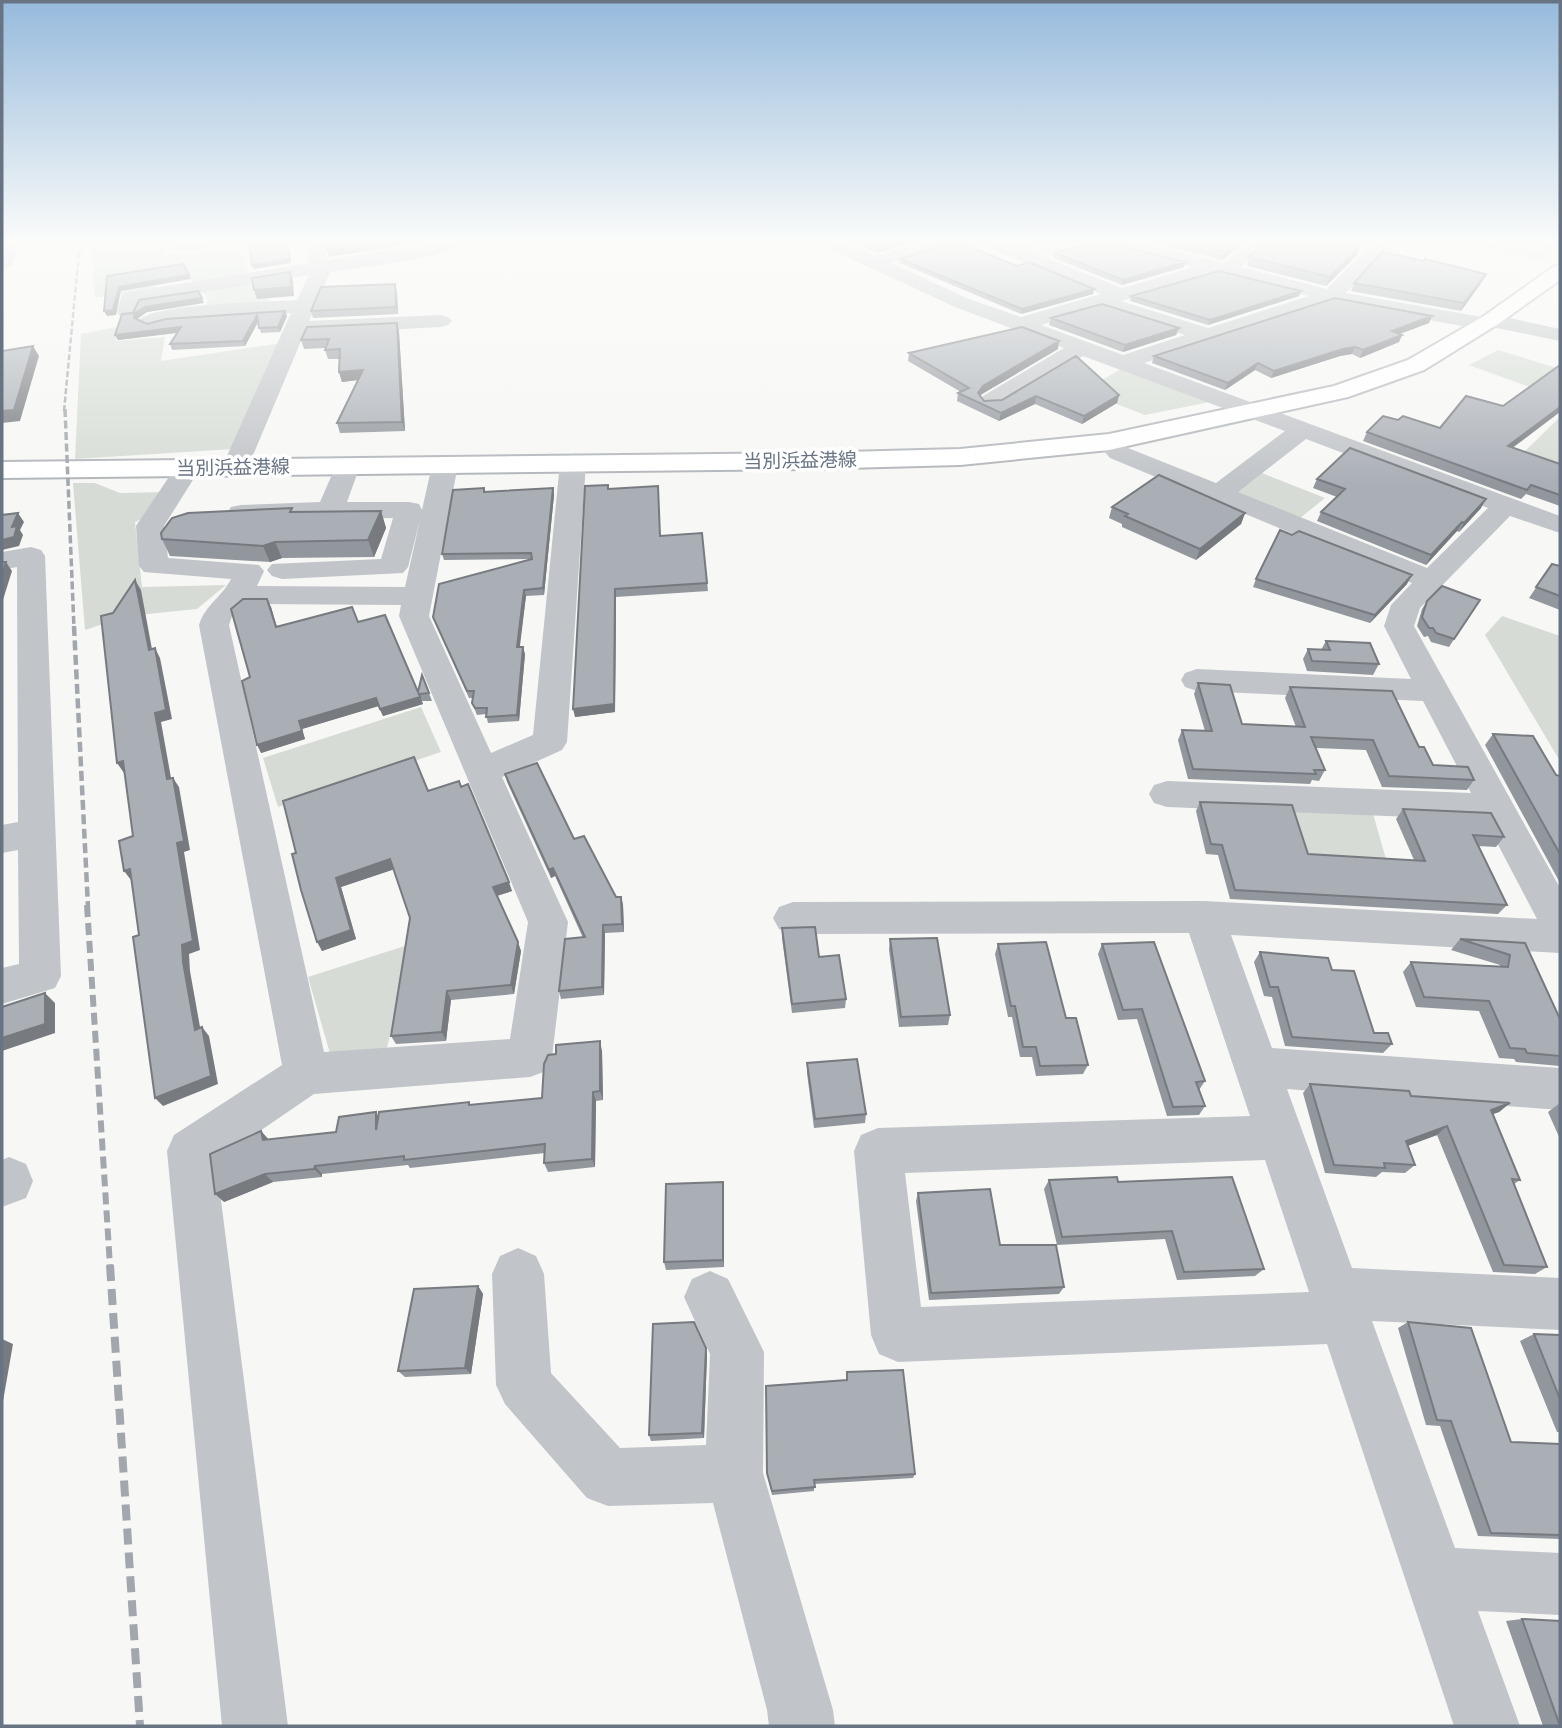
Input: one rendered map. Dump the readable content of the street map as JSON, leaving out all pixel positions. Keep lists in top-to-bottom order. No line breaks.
{"streets":{"main road":["当別浜益港線"]}}
